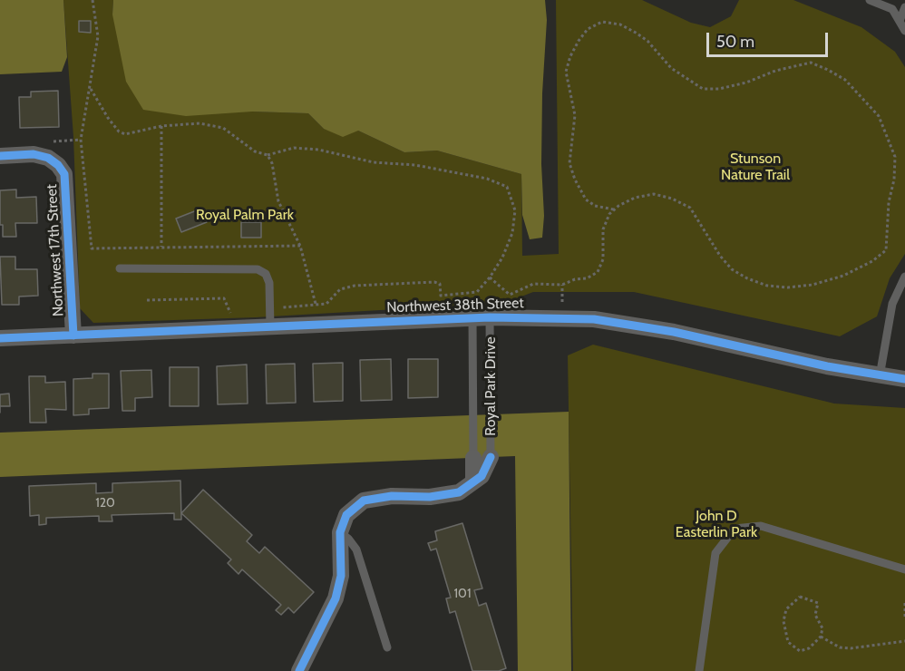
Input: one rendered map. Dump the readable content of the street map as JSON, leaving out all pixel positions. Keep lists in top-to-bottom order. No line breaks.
{"streets":{"street":["Northwest 17th Street","Northwest 38th Street","Royal Park Drive"]},"crossings":[["Northwest 17th Street","Northwest 38th Street"],["Northwest 38th Street","Royal Park Drive"]],"parks":["Stunson Nature Trail","Royal Palm Park","John D Easterlin Park"],"house_numbers":["120","101"],"scale_bar":"50 m"}
